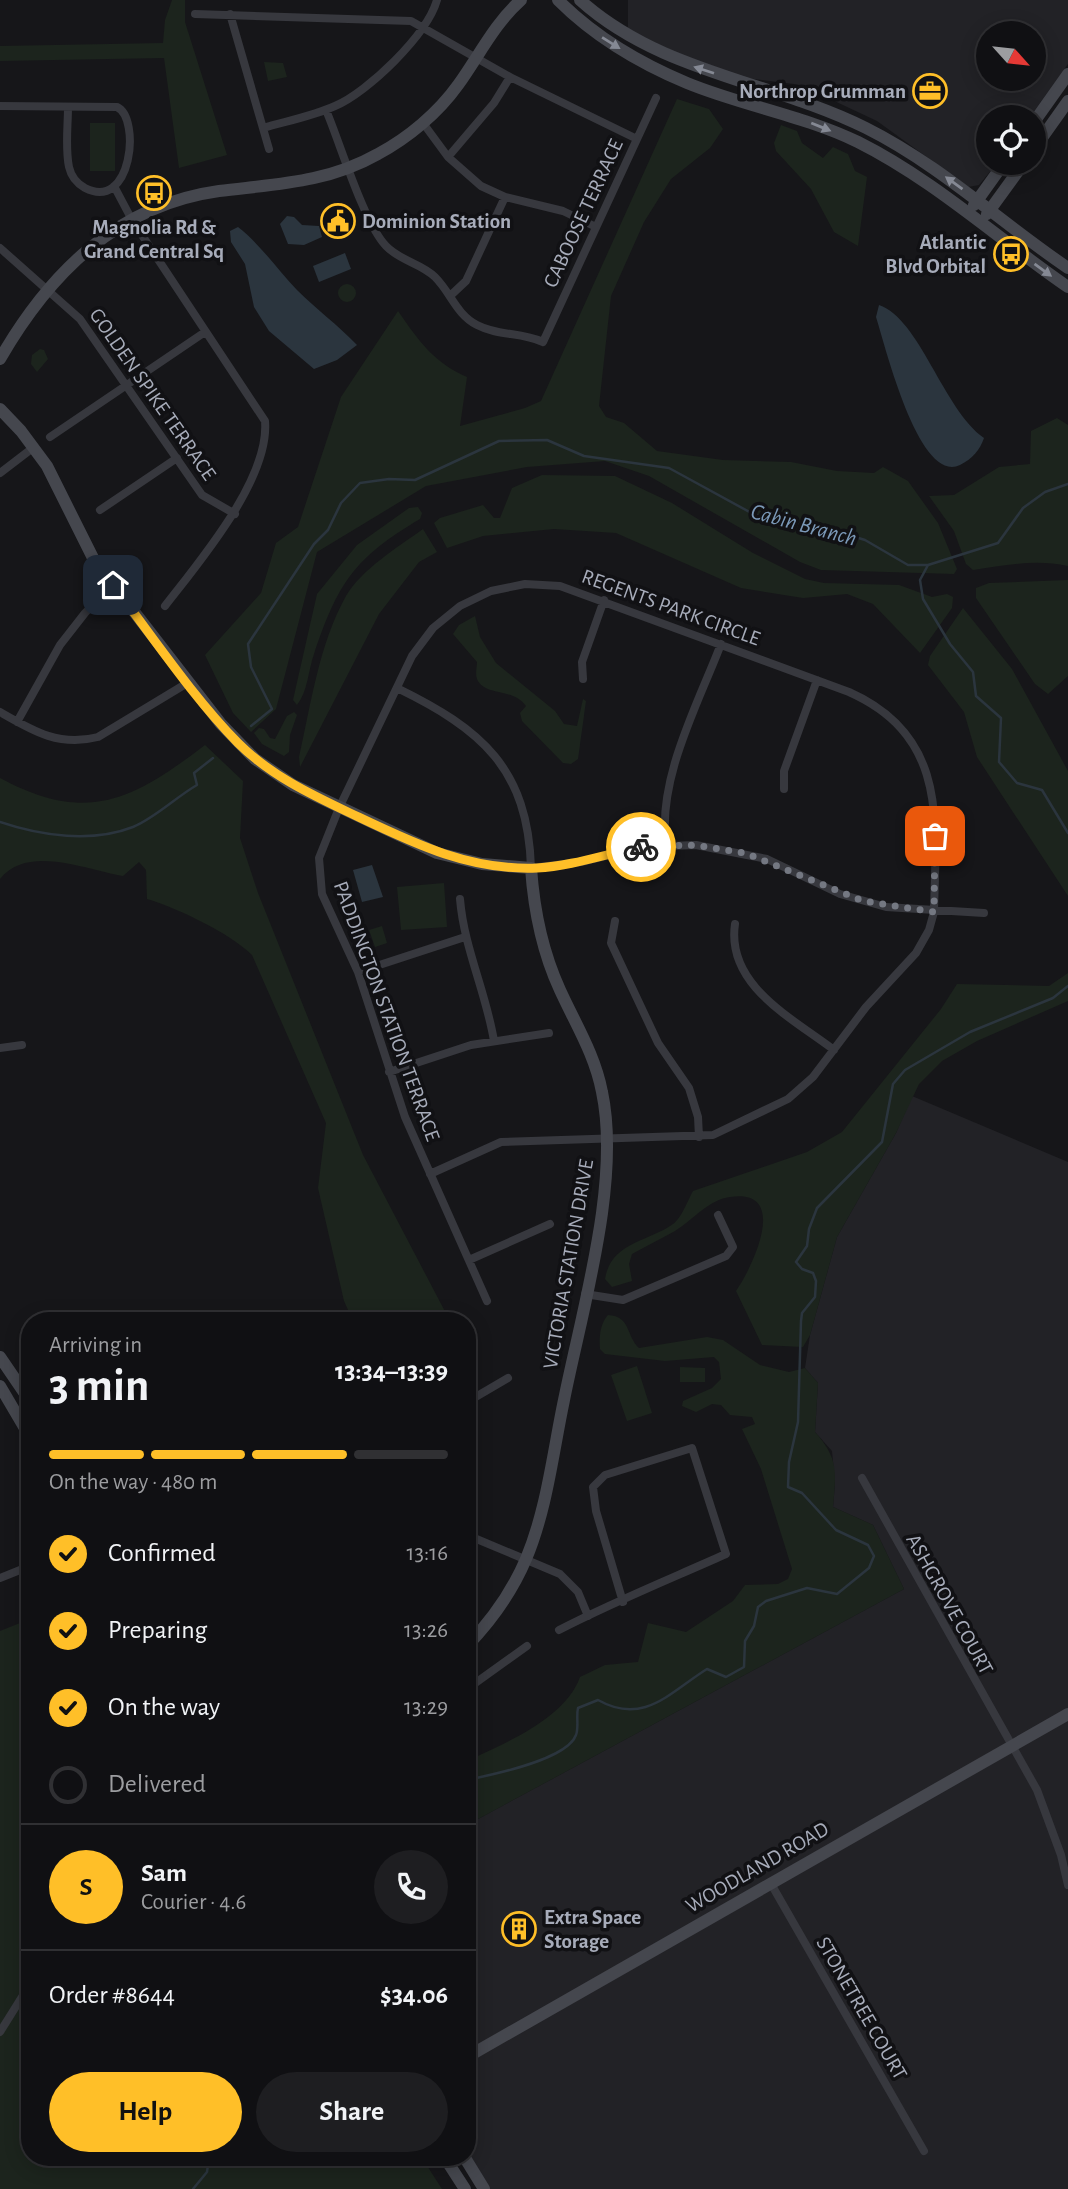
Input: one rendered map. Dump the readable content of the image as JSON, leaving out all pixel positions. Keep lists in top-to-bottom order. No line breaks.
{"streets":{"street":["CABOOSE TERRACE","GOLDEN SPIKE TERRACE","REGENTS PARK CIRCLE","PADDINGTON STATION TERRACE","VICTORIA STATION DRIVE","ASHGROVE COURT","WOODLAND ROAD","STONETREE COURT"]},"crossings":[["REGENTS PARK CIRCLE","PADDINGTON STATION TERRACE"],["REGENTS PARK CIRCLE","VICTORIA STATION DRIVE"],["ASHGROVE COURT","WOODLAND ROAD"],["WOODLAND ROAD","STONETREE COURT"]],"water":["Cabin Branch"],"places":{"office":["Northrop Grumman"],"bus stop":["Magnolia Rd & Grand Central Sq","Atlantic Blvd Orbital"],"public building":["Dominion Station"],"building":["Extra Space Storage"]},"north":"bottom right","page":{"heading":["3 min","Arriving in","13:34–13:39"],"panel":["Sam","Courier · 4.6","Order #8644","$34.06"],"bar":"On the way · 480 m","list":[["Confirmed","13:16"],["Preparing","13:26"],["On the way","13:29"],"Delivered"],"round":"S","buttons":["Help","Share"]}}
